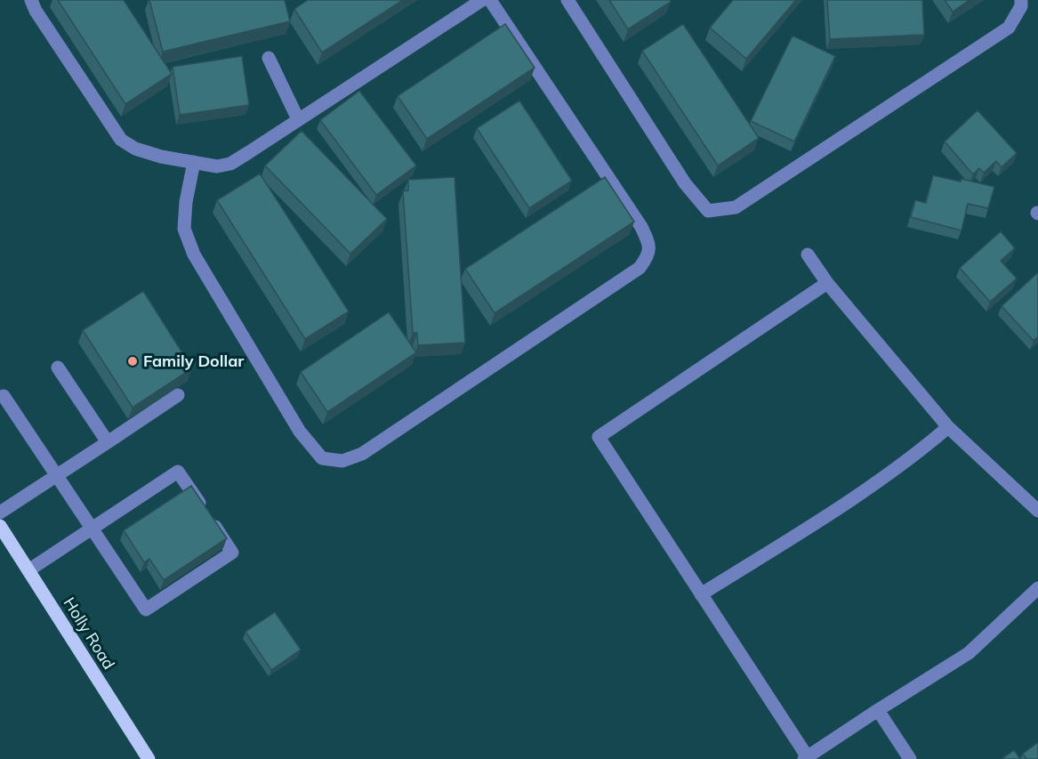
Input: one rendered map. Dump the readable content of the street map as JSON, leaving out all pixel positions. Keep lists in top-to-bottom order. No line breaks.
{"streets":{"main road":["Holly Road"]},"places":["Family Dollar"]}
